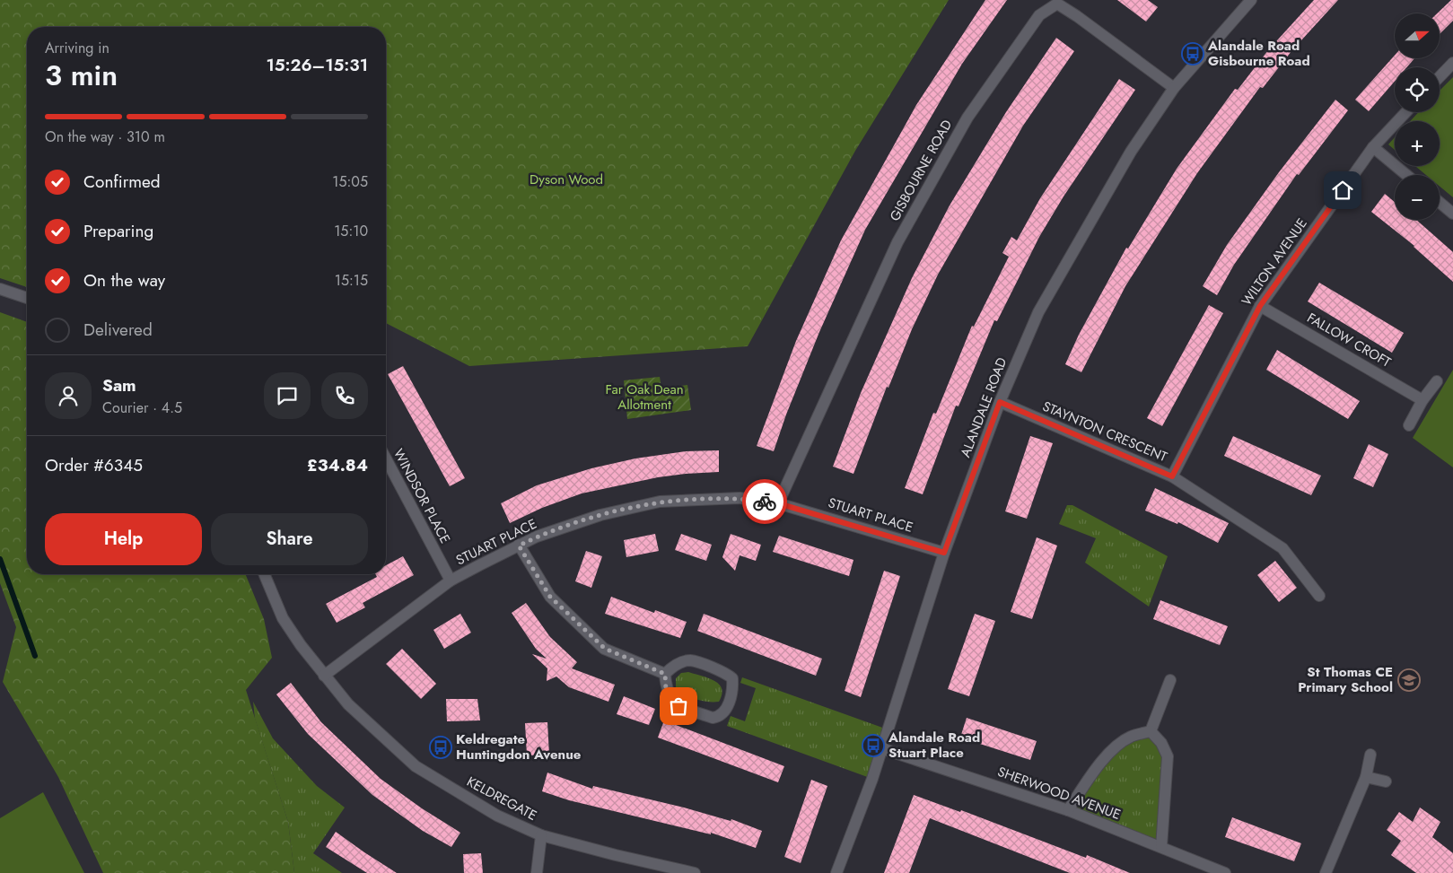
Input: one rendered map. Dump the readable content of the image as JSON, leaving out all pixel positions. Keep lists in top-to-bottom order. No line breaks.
{"streets":{"street":["GISBOURNE ROAD","WILTON AVENUE","FALLOW CROFT","ALANDALE ROAD","STAYNTON CRESCENT","WINDSOR PLACE","STUART PLACE","SHERWOOD AVENUE","KELDREGATE"]},"crossings":[["GISBOURNE ROAD","ALANDALE ROAD"],["GISBOURNE ROAD","STUART PLACE"],["WILTON AVENUE","FALLOW CROFT"],["WILTON AVENUE","STAYNTON CRESCENT"],["ALANDALE ROAD","STAYNTON CRESCENT"],["ALANDALE ROAD","STUART PLACE"],["ALANDALE ROAD","SHERWOOD AVENUE"],["WINDSOR PLACE","STUART PLACE"],["STUART PLACE","KELDREGATE"]],"parks":["Dyson Wood","Far Oak Dean Allotment"],"places":{"bus stop":["Alandale Road Gisbourne Road","Alandale Road Stuart Place","Keldregate Huntingdon Avenue"],"school or university":["St Thomas CE Primary School"]},"north":"right","page":{"map_buttons":["+","−"],"heading":["3 min","Arriving in","15:26–15:31"],"panel":["Sam","Courier · 4.5","Order #6345","£34.84"],"bar":"On the way · 310 m","list":[["Confirmed","15:05"],["Preparing","15:10"],["On the way","15:15"],"Delivered"],"buttons":["Help","Share"]}}
